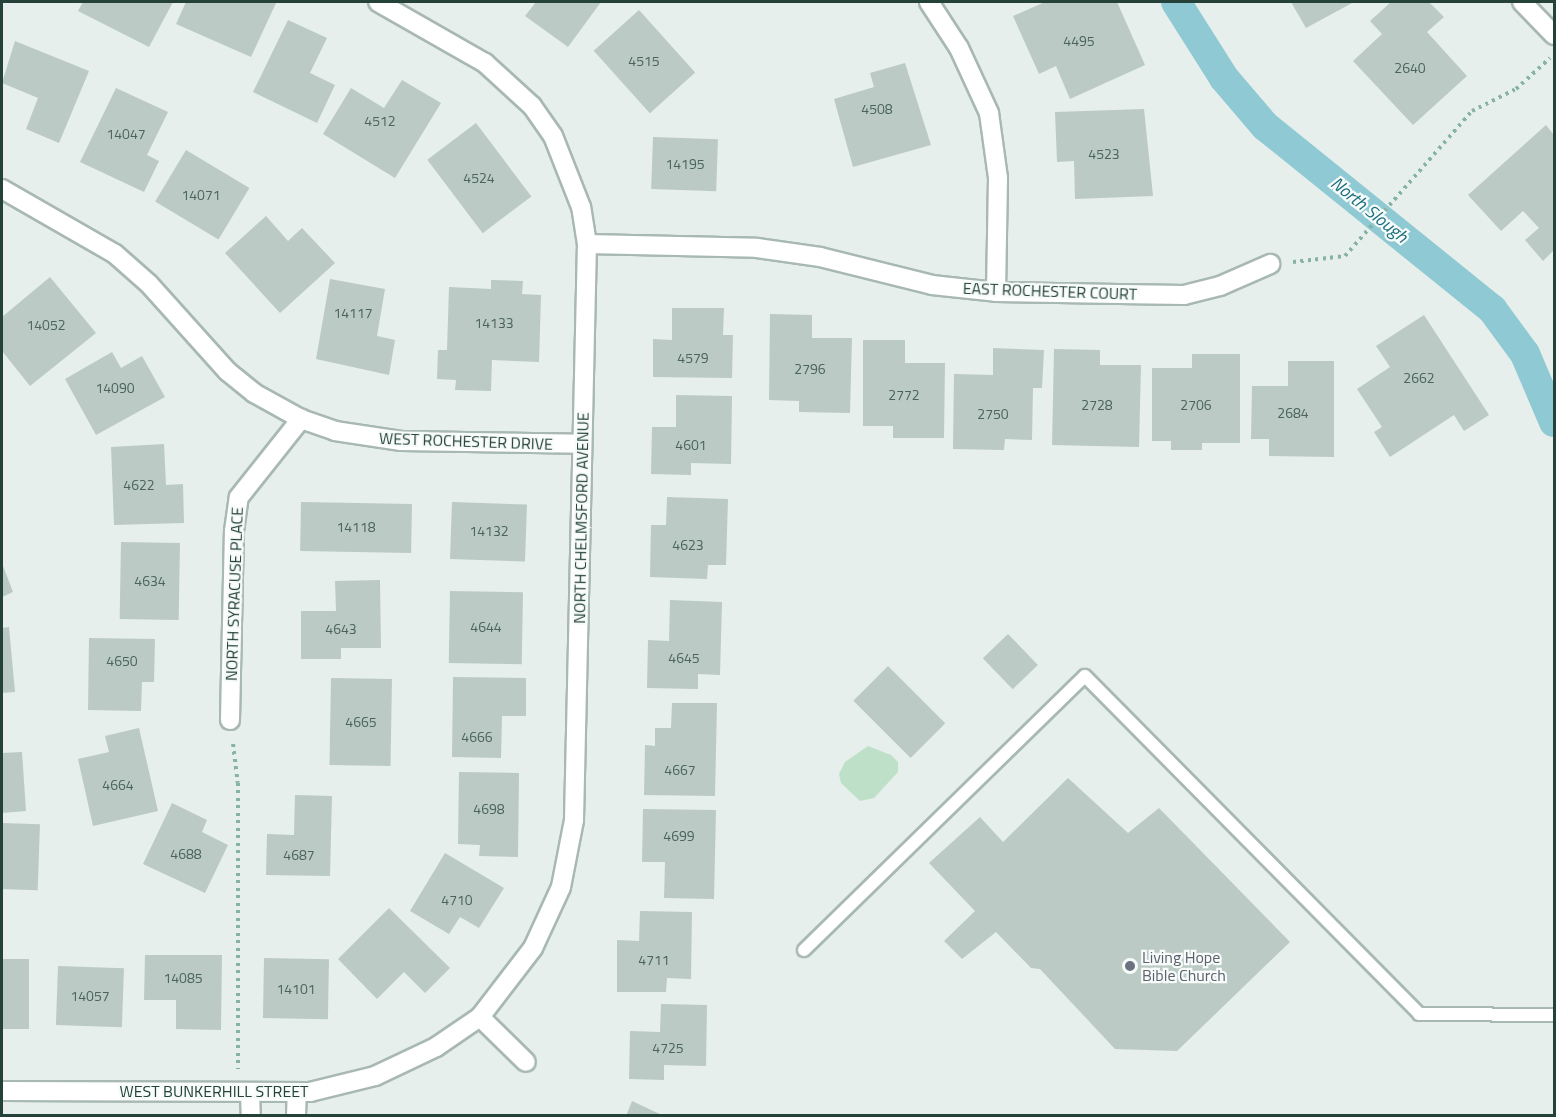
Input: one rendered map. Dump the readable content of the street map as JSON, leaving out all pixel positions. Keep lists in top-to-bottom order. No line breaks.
{"streets":{"street":["EAST ROCHESTER COURT","WEST ROCHESTER DRIVE","NORTH CHELMSFORD AVENUE","NORTH SYRACUSE PLACE","WEST BUNKERHILL STREET"]},"crossings":[["EAST ROCHESTER COURT","NORTH CHELMSFORD AVENUE"],["WEST ROCHESTER DRIVE","NORTH CHELMSFORD AVENUE"],["WEST ROCHESTER DRIVE","NORTH SYRACUSE PLACE"],["NORTH CHELMSFORD AVENUE","WEST BUNKERHILL STREET"]],"water":["North Slough"],"places":["Living Hope Bible Church"],"house_numbers":["4495","4515","2640","4508","4512","14047","4523","14195","4524","14071","14117","14133","14052","4579","2796","2662","14090","2772","2728","2706","2684","2750","4601","4622","14118","14132","4623","4634","4644","4643","4645","4650","4665","4666","4667","4664","4698","4699","4688","4687","4710","4711","14085","14101","14057","4725"]}
